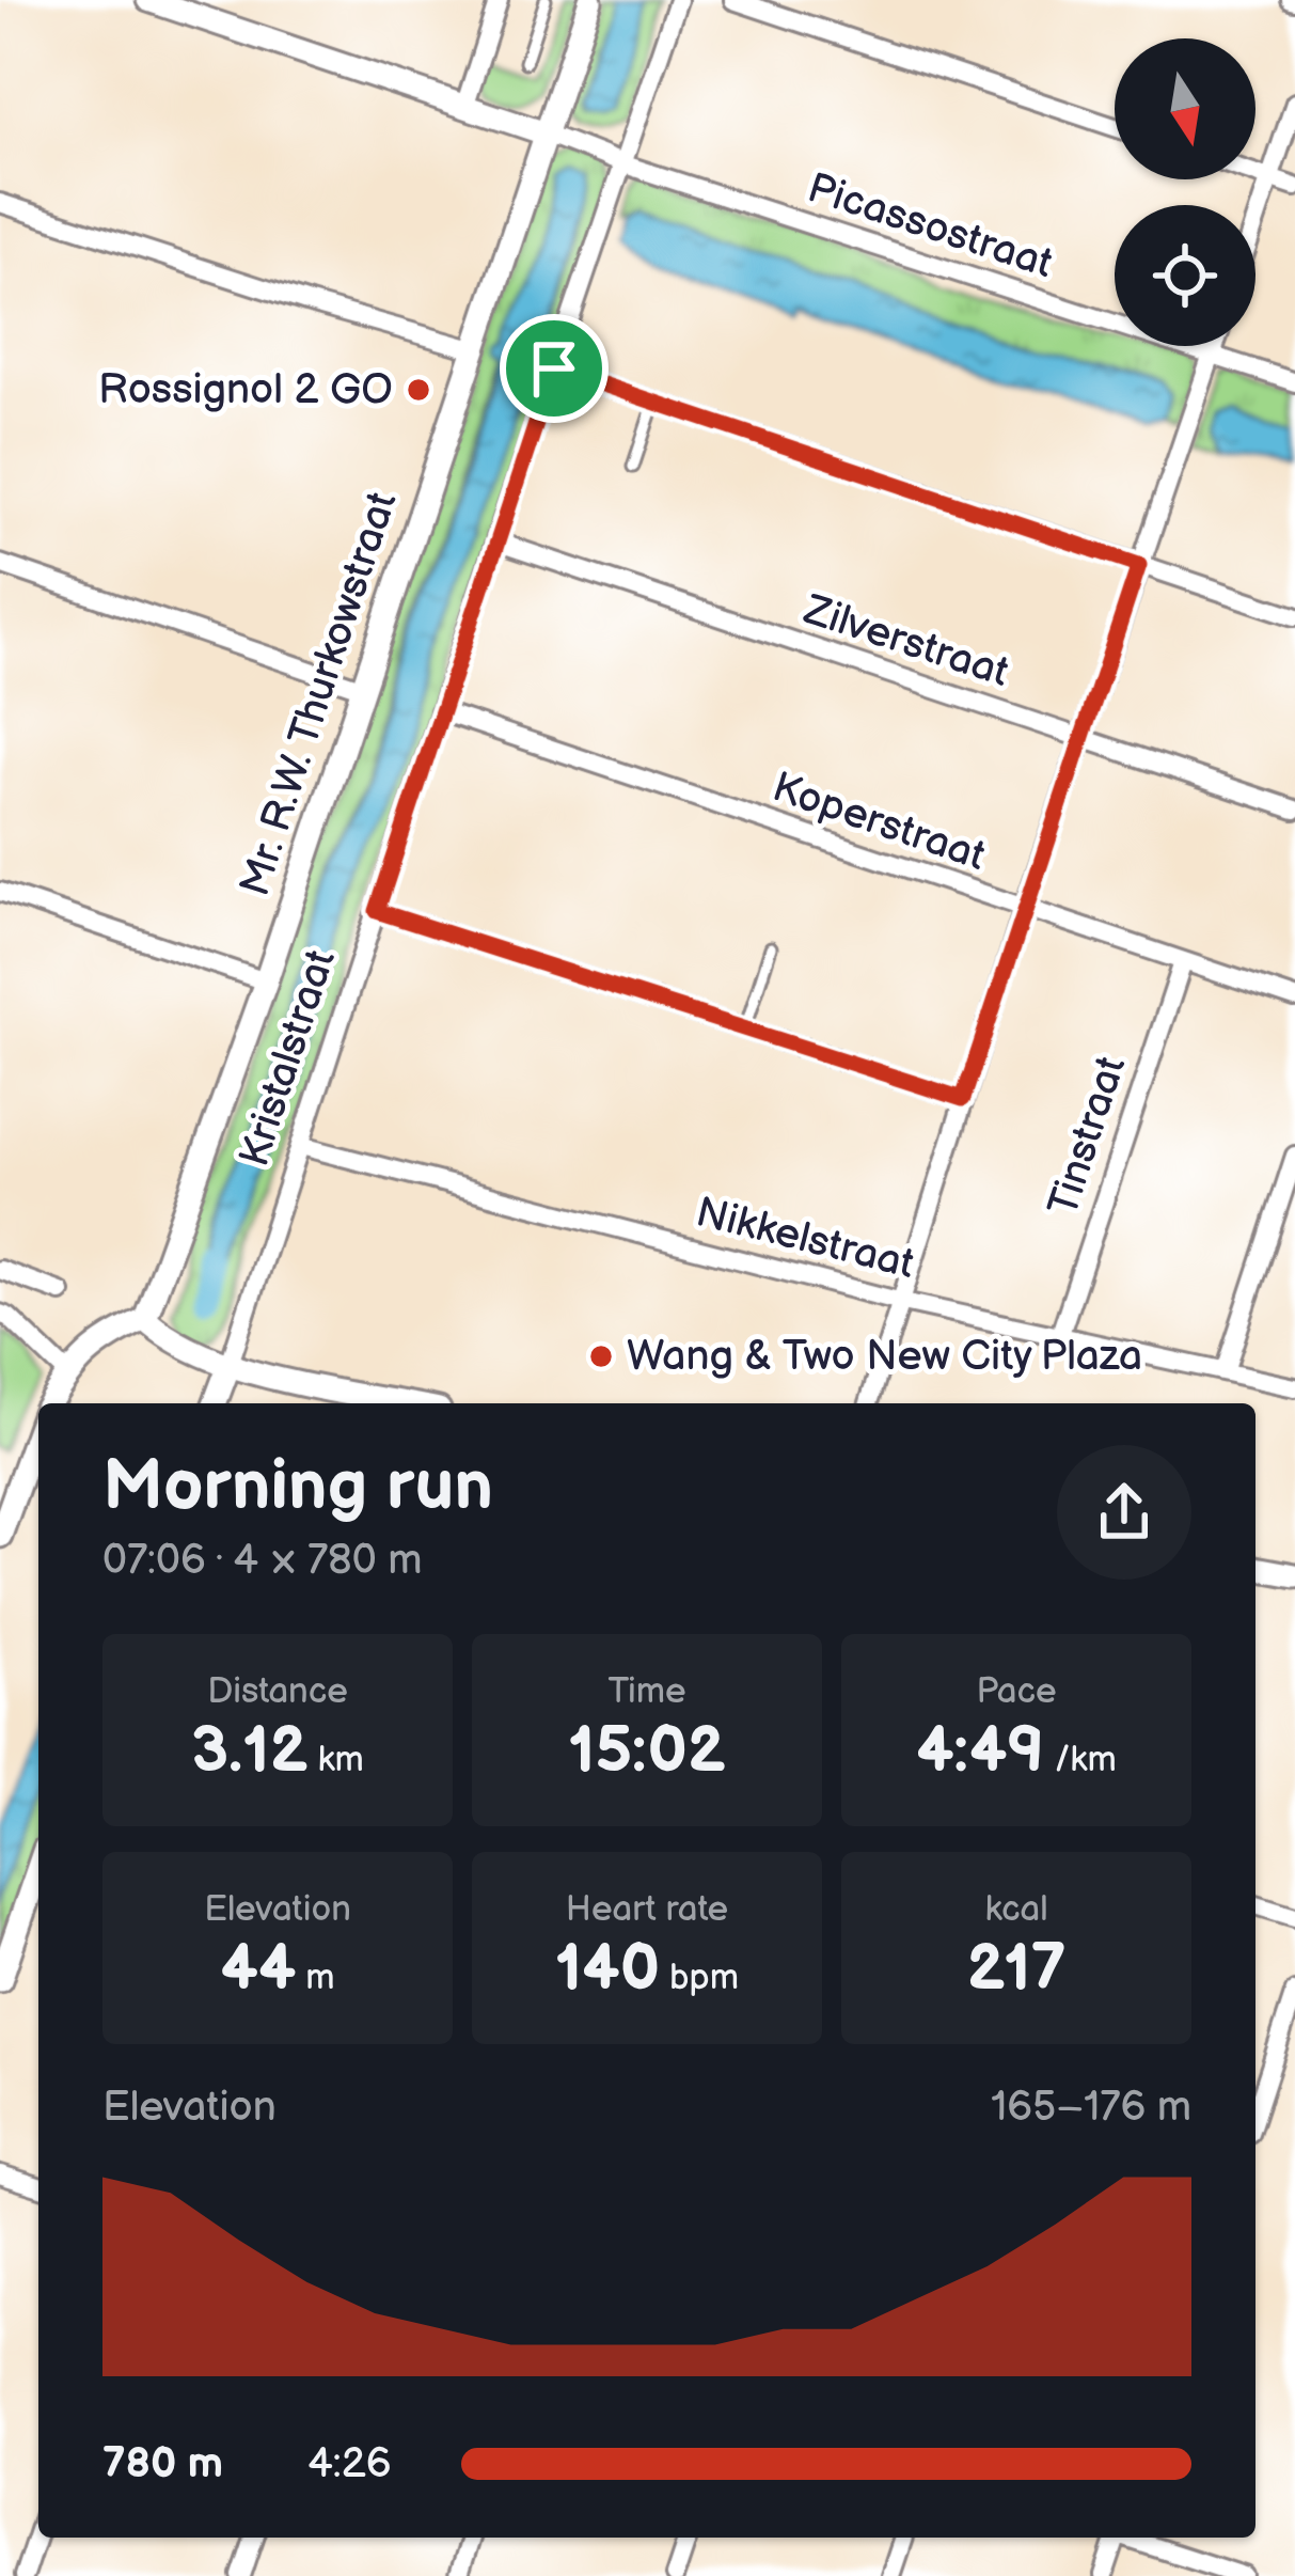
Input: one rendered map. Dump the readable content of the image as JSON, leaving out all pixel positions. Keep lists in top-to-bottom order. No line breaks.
{"streets":{"street":["Picassostraat","Zilverstraat","Mr. R.W. Thurkowstraat","Koperstraat","Kristalstraat","Tinstraat","Nikkelstraat"]},"crossings":[["Picassostraat","Mr. R.W. Thurkowstraat"],["Picassostraat","Kristalstraat"],["Zilverstraat","Kristalstraat"],["Koperstraat","Kristalstraat"],["Koperstraat","Tinstraat"],["Kristalstraat","Nikkelstraat"],["Tinstraat","Nikkelstraat"]],"places":["Rossignol 2 GO","Wang & Two New City Plaza"],"north":"bottom","page":{"heading":["Morning run","07:06 · 4 × 780 m"],"stats":[["Distance","3.12 km"],["Time","15:02"],["Pace","4:49 /km"],["Elevation","44 m"],["Heart rate","140 bpm"],["kcal","217"]],"chart":["Elevation","165–176 m"],"list":[{"name":"780 m","note":"4:26"}]}}
